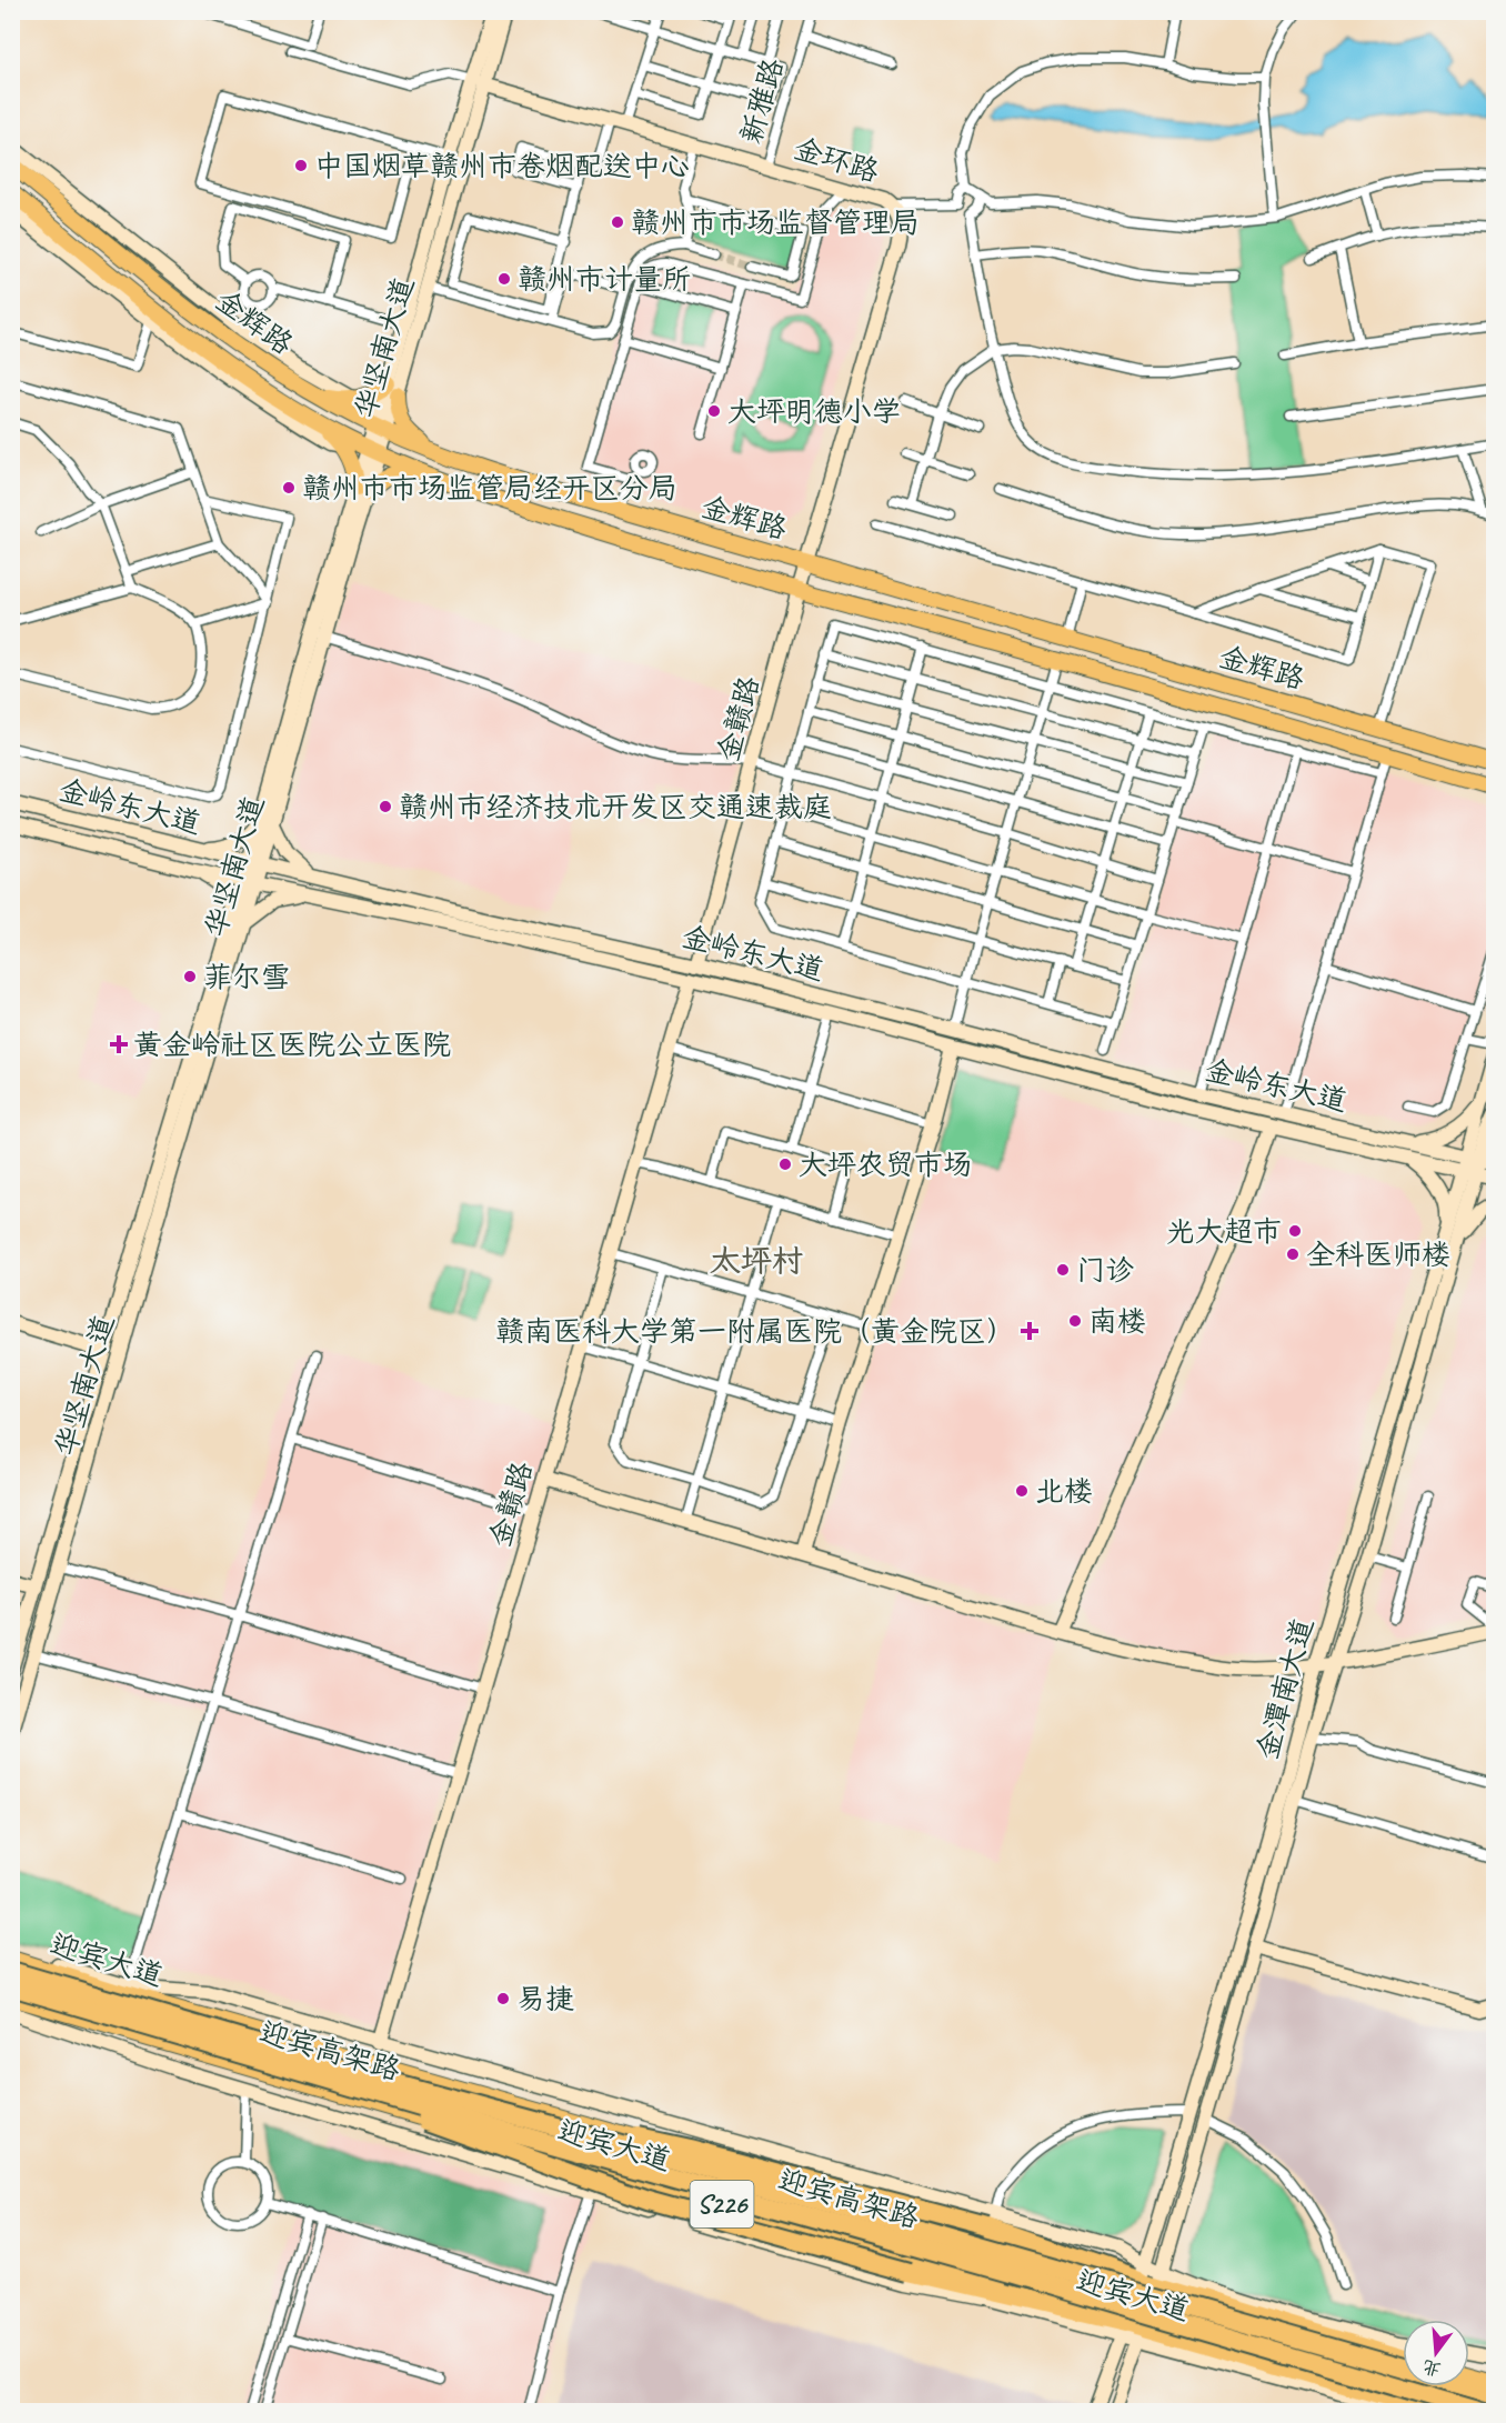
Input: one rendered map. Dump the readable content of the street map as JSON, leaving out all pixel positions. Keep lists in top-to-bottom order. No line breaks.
{"streets":{"highway":["迎宾高架路"],"main road":["金环路","金辉路","华坚南大道","金赣路","金岭东大道","金潭南大道","迎宾大道","S226"],"street":["新雅路"]},"crossings":[["新雅路","金环路"],["金环路","金辉路"],["金环路","华坚南大道"],["金环路","金赣路"],["金辉路","华坚南大道"],["金辉路","金赣路"],["华坚南大道","金岭东大道"],["金赣路","金岭东大道"],["金岭东大道","金潭南大道"],["金潭南大道","迎宾大道"]],"districts":["太坪村"],"places":{"other":["中国烟草赣州市卷烟配送中心","赣州市市场监督管理局","赣州市计量所","大坪明德小学","赣州市市场监管局经开区分局","赣州市经济技术开发区交通速裁庭","菲尔雪","大坪农贸市场","光大超市","全科医师楼","门诊","南楼","北楼","易捷"],"health":["黄金岭社区医院公立医院","赣南医科大学第一附属医院（黄金院区）"]},"north":"bottom"}
